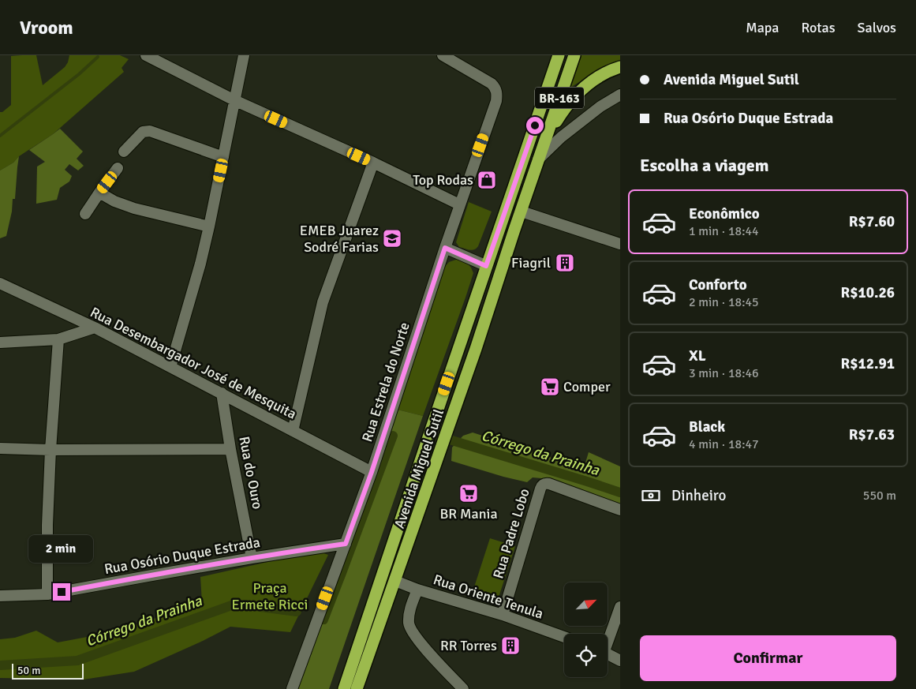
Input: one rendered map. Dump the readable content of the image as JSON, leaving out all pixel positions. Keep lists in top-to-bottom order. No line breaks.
{"streets":{"highway":["BR-163","Avenida Miguel Sutil"],"street":["Rua Desembargador José de Mesquita","Rua Estrela do Norte","Rua do Ouro","Rua Padre Lobo","Rua Osório Duque Estrada","Rua Oriente Tenula"]},"crossings":[["Rua Desembargador José de Mesquita","Rua Estrela do Norte"],["Rua Desembargador José de Mesquita","Rua do Ouro"],["Rua Estrela do Norte","Rua Osório Duque Estrada"],["Avenida Miguel Sutil","Rua Oriente Tenula"],["Rua do Ouro","Rua Osório Duque Estrada"],["Rua Padre Lobo","Rua Oriente Tenula"]],"water":["Córrego da Prainha"],"parks":["Praça Ermete Ricci"],"places":{"shop":["Top Rodas"],"school or university":["EMEB Juarez Sodré Farias"],"building":["Fiagril","RR Torres"],"supermarket":["Comper","BR Mania"]},"scale_bar":"50 m","north":"top right","page":{"header":"Vroom","nav":["Mapa","Rotas","Salvos"],"banner":["Avenida Miguel Sutil","Rua Osório Duque Estrada"],"heading":"Escolha a viagem","list":[{"name":"Econômico","note":"1 min · 18:44","value":"R$7.60"},{"name":"Conforto","note":"2 min · 18:45","value":"R$10.26"},{"name":"XL","note":"3 min · 18:46","value":"R$12.91"},{"name":"Black","note":"4 min · 18:47","value":"R$7.63"}],"pay":["Dinheiro","550 m"],"bubble":"2 min","buttons":"Confirmar","scale":"50 m"}}
